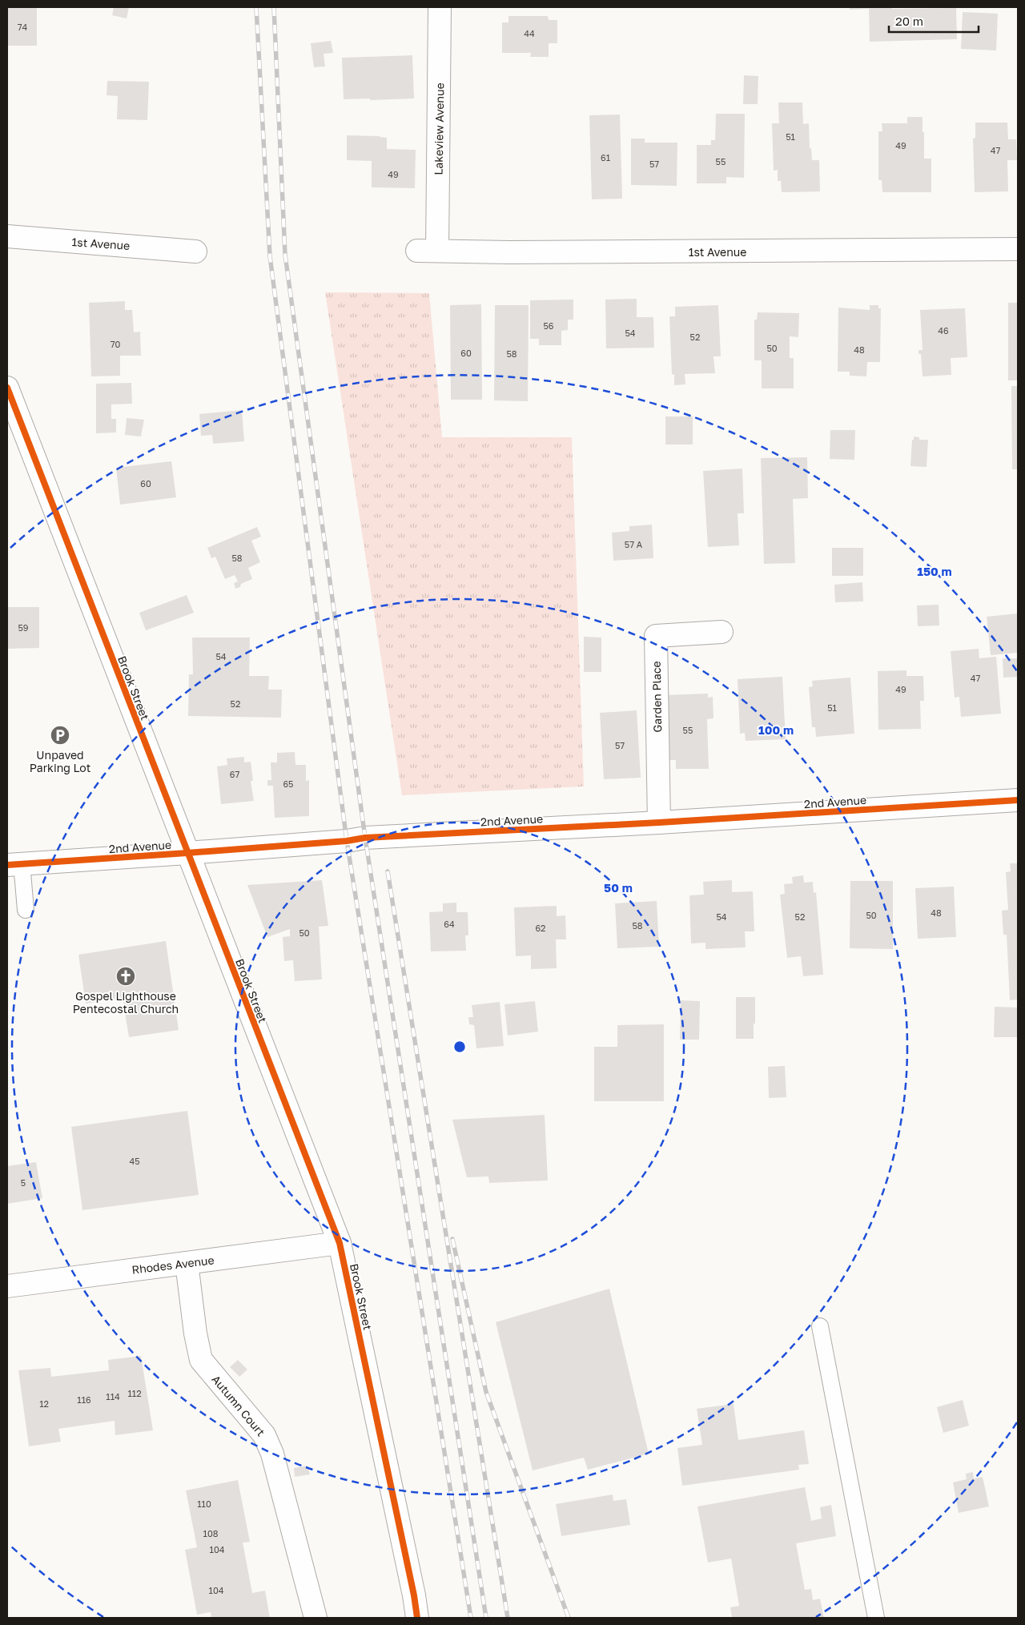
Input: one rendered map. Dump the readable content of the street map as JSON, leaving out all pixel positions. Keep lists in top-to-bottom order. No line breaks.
{"streets":{"street":["Lakeview Avenue","1st Avenue","Brook Street","Garden Place","2nd Avenue","Rhodes Avenue","Autumn Court"]},"crossings":[["Lakeview Avenue","1st Avenue"],["Brook Street","2nd Avenue"],["Brook Street","Rhodes Avenue"],["Garden Place","2nd Avenue"],["Rhodes Avenue","Autumn Court"]],"places":{"parking":["Unpaved Parking Lot"],"church":["Gospel Lighthouse Pentecostal Church"]},"house_numbers":["74","44","51","49","47","61","55","57","49","56","46","54","52","70","50","48","60","58","60","57 A","58","59","54","47","49","52","51","55","57","67","65","48","50","54","52","64","58","62","50","45","5","112","114","116","12","110","108","104","104"],"scale_bar":"20 m","rings":["150 m","100 m","50 m"]}
